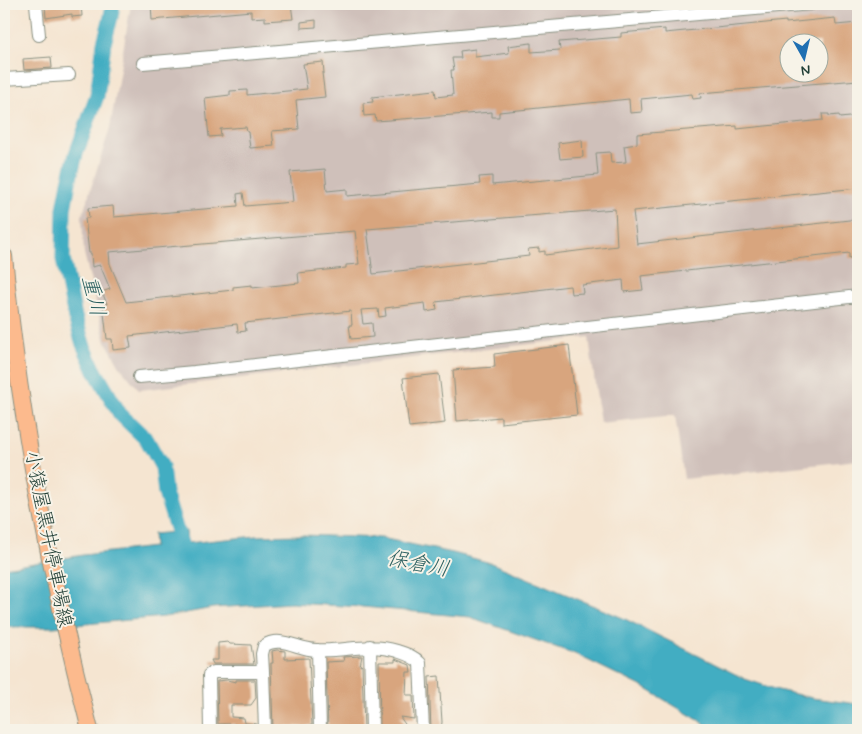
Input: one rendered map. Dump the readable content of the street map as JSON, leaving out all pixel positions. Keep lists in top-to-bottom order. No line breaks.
{"streets":{"main road":["小猿屋黒井停車場線"]},"water":["重川","保倉川"],"north":"bottom"}
